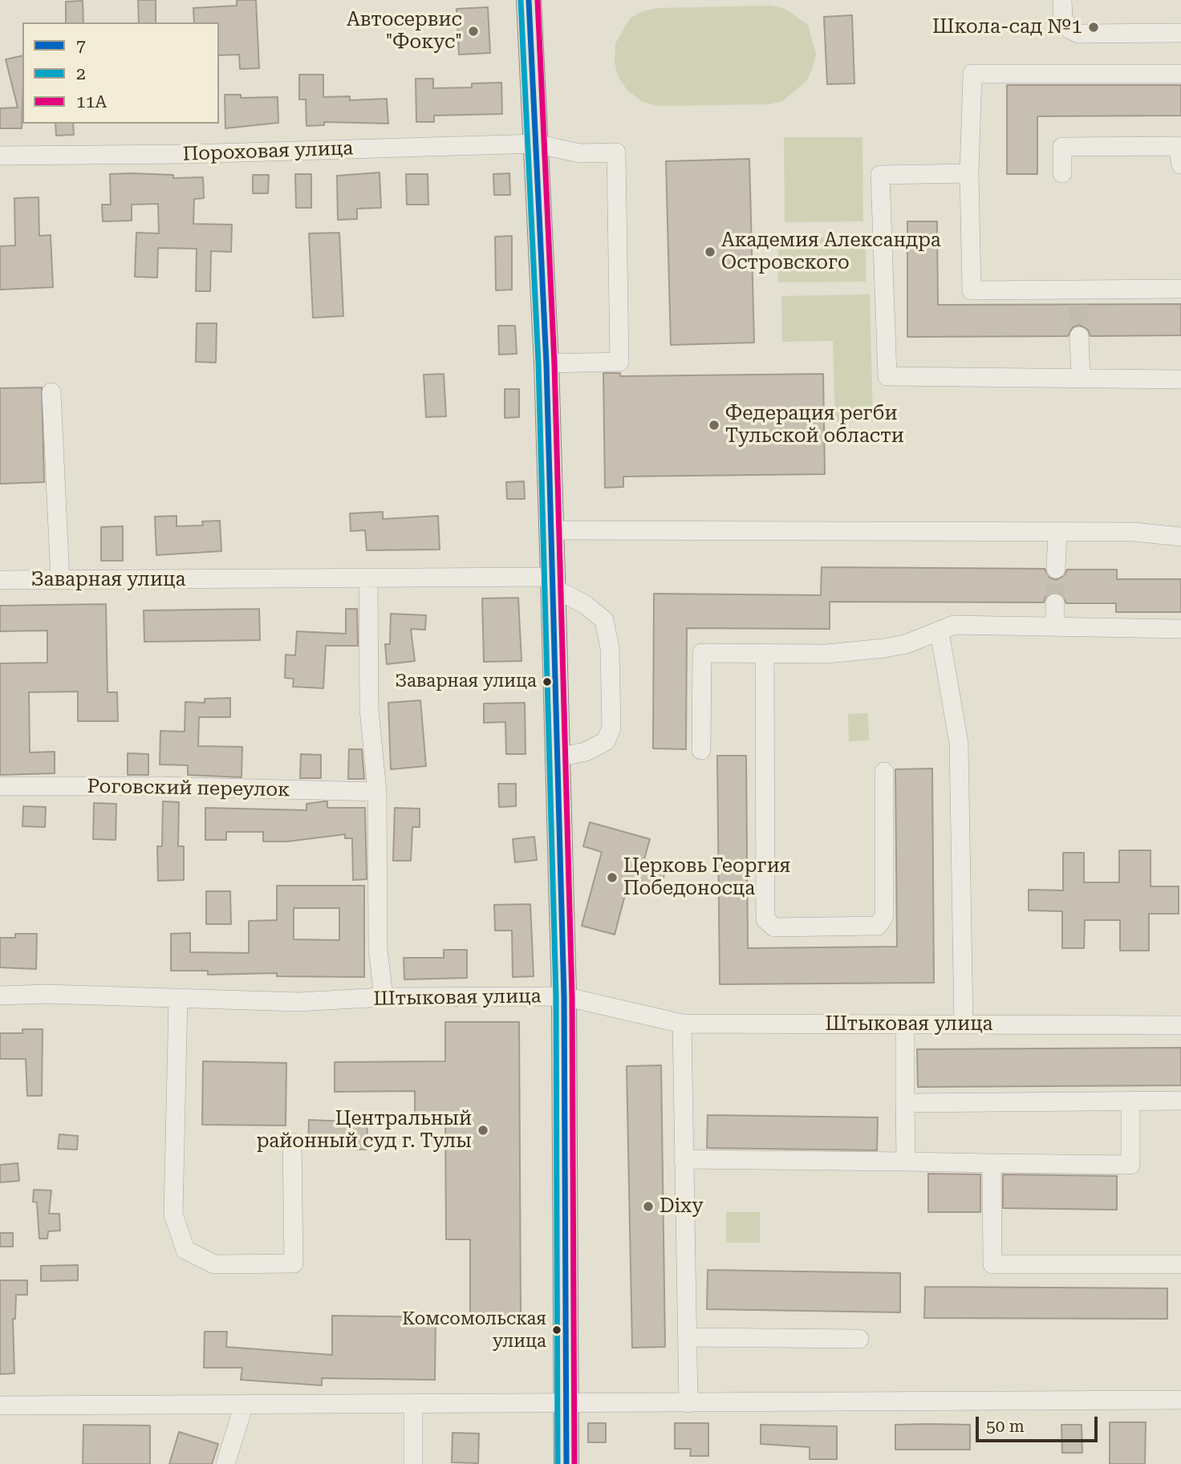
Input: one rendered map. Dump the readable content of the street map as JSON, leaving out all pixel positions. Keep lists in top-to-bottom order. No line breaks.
{"streets":{"street":["Пороховая улица","Заварная улица","Роговский переулок","Штыковая улица"]},"places":["Школа-сад №1","Автосервис \"Фокус\"","Академия Александра Островского","Федерация регби Тульской области","Заварная улица","Церковь Георгия Победоносца","Центральный районный суд г. Тулы","Dixy","Комсомольская улица"],"lines":["transit line 7","transit line 11А","transit line 2"],"legend":["7","2","11А"],"scale_bar":"50 m"}
